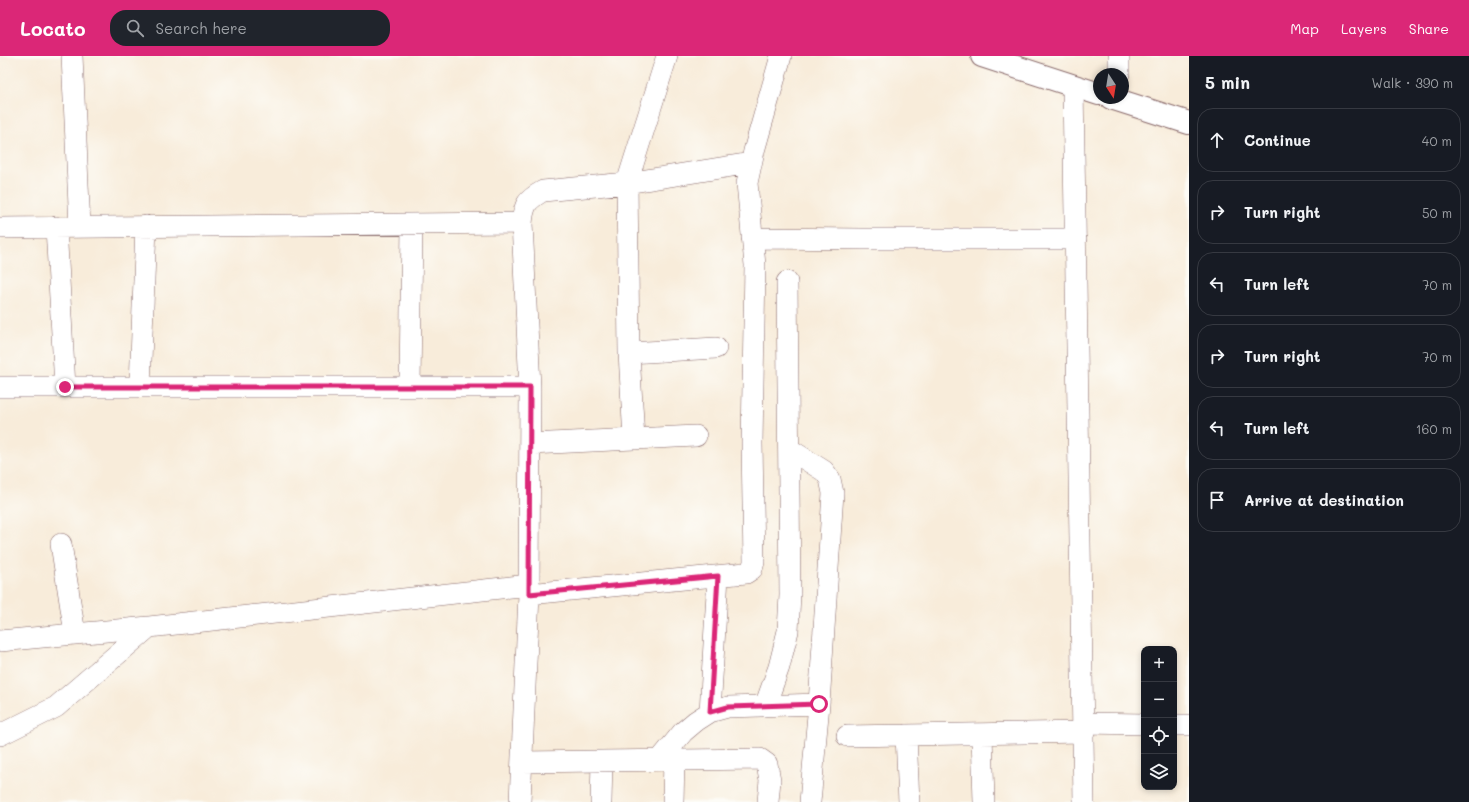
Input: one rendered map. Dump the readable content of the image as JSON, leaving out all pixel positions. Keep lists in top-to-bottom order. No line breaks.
{"north":"bottom","page":{"header":"Locato","search":"Search here","nav":["Map","Layers","Share"],"heading":["5 min","Walk · 390 m"],"list":[["Continue","40 m"],["Turn right","50 m"],["Turn left","70 m"],["Turn right","70 m"],["Turn left","160 m"],"Arrive at destination"],"map_buttons":["+","−"]}}
